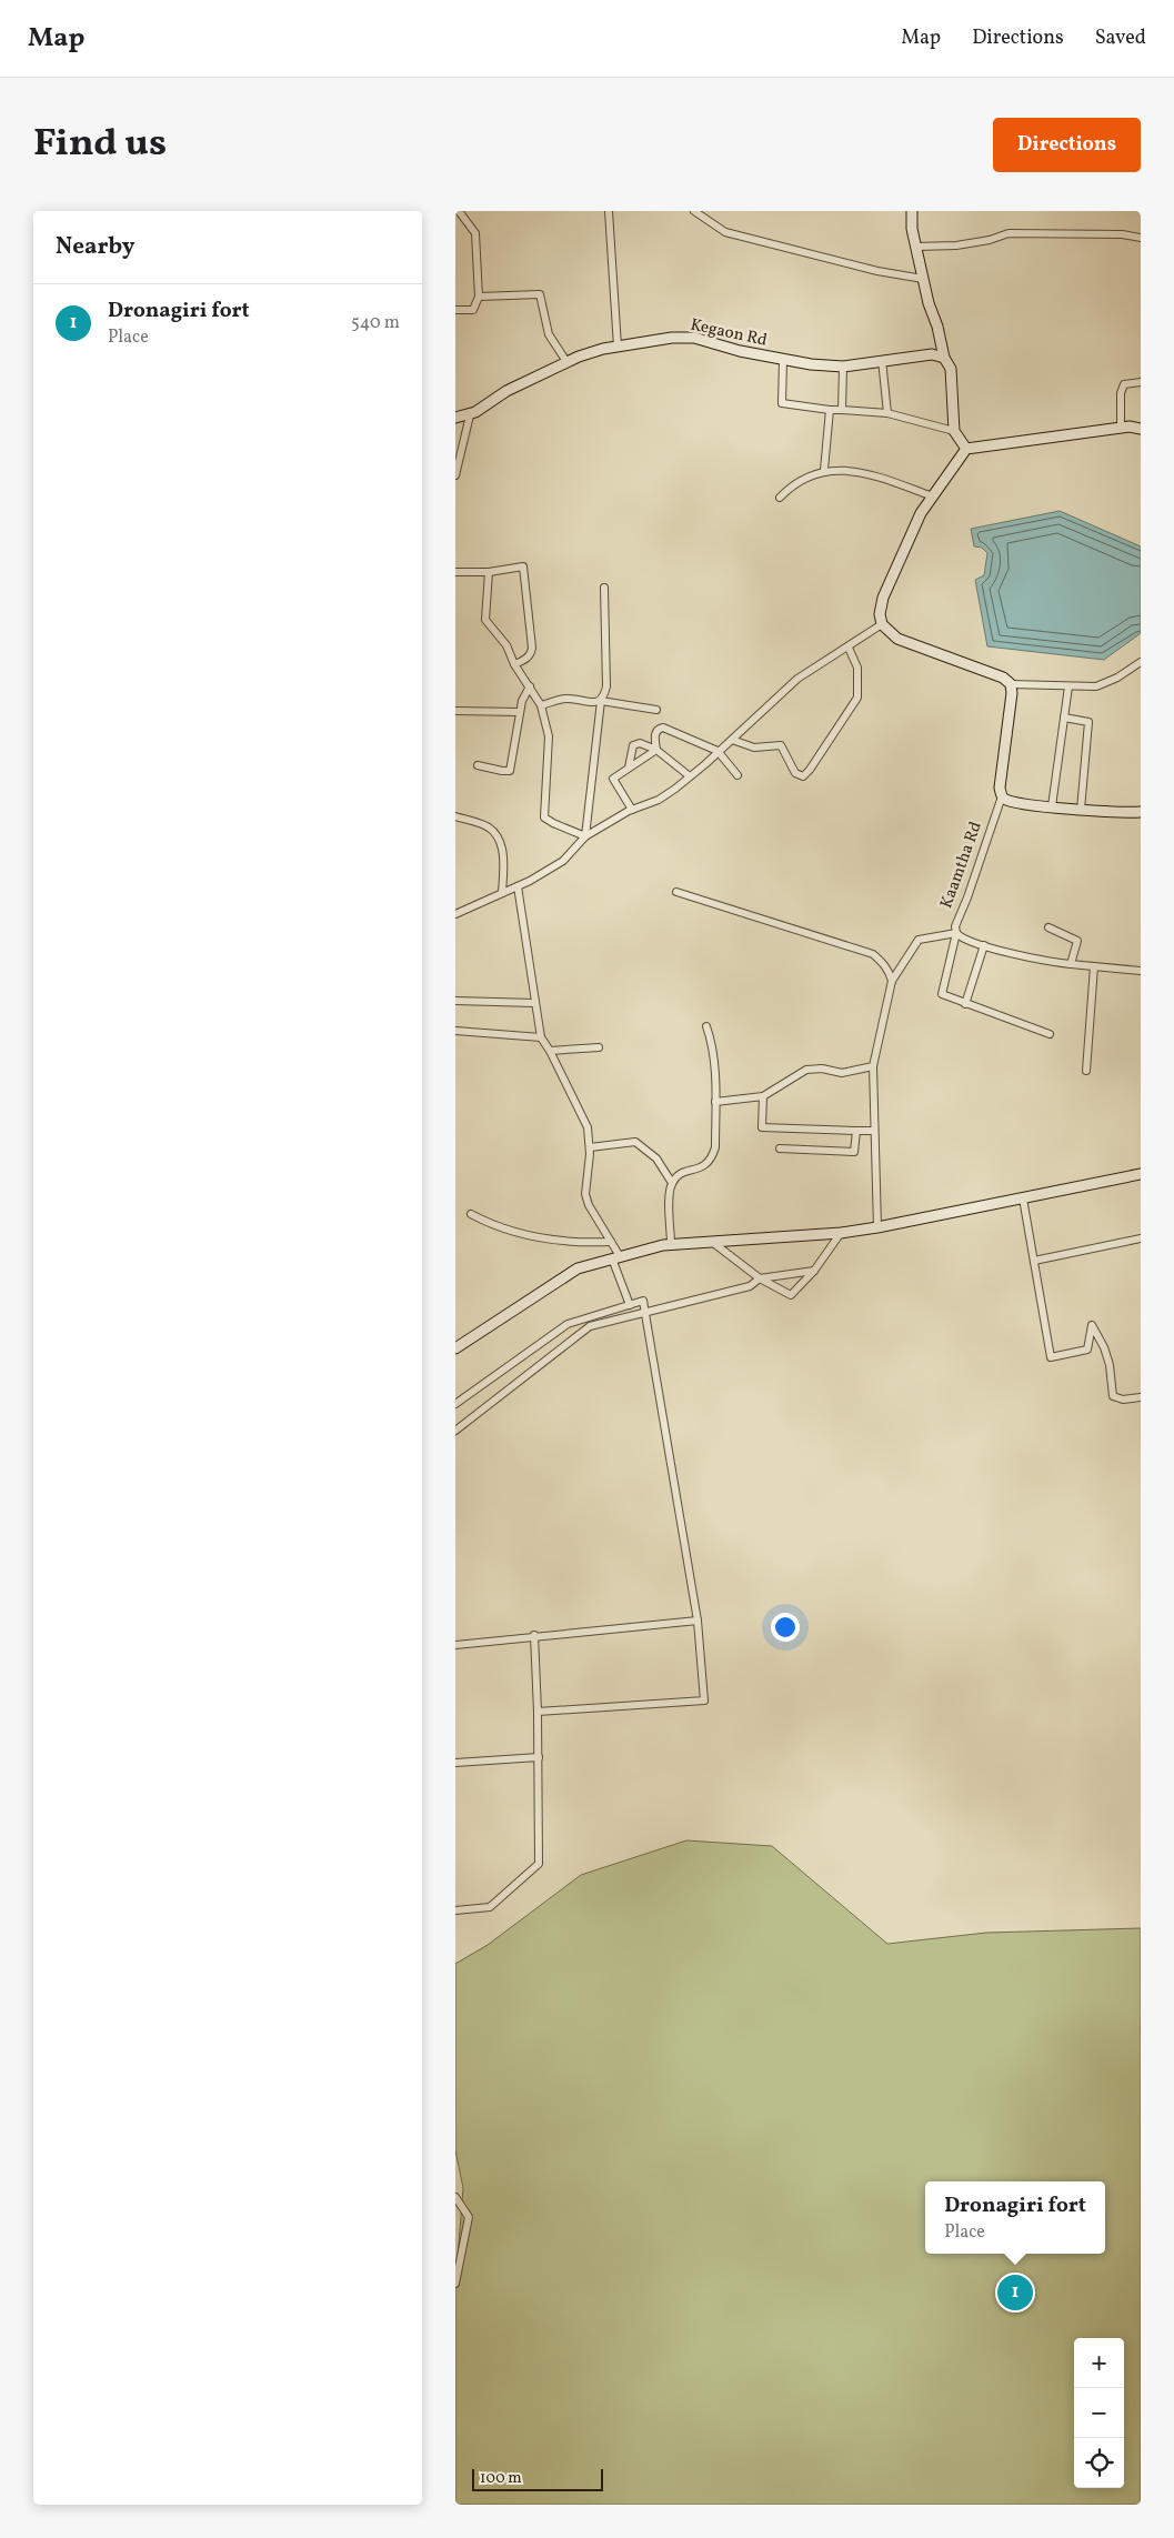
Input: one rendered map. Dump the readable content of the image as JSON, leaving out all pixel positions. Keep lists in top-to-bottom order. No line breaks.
{"streets":{"street":["Kegaon Rd","Kaamtha Rd"]},"scale_bar":"100 m","page":{"header":"Map","nav":["Map","Directions","Saved"],"title":"Find us","buttons":"Directions","heading":"Nearby","list":[{"mark":"1","name":"Dronagiri fort","note":"Place","value":"540 m"}],"popup":["Dronagiri fort","Place"],"pins":"1","map_buttons":["+","−"],"scale":"100 m"}}
